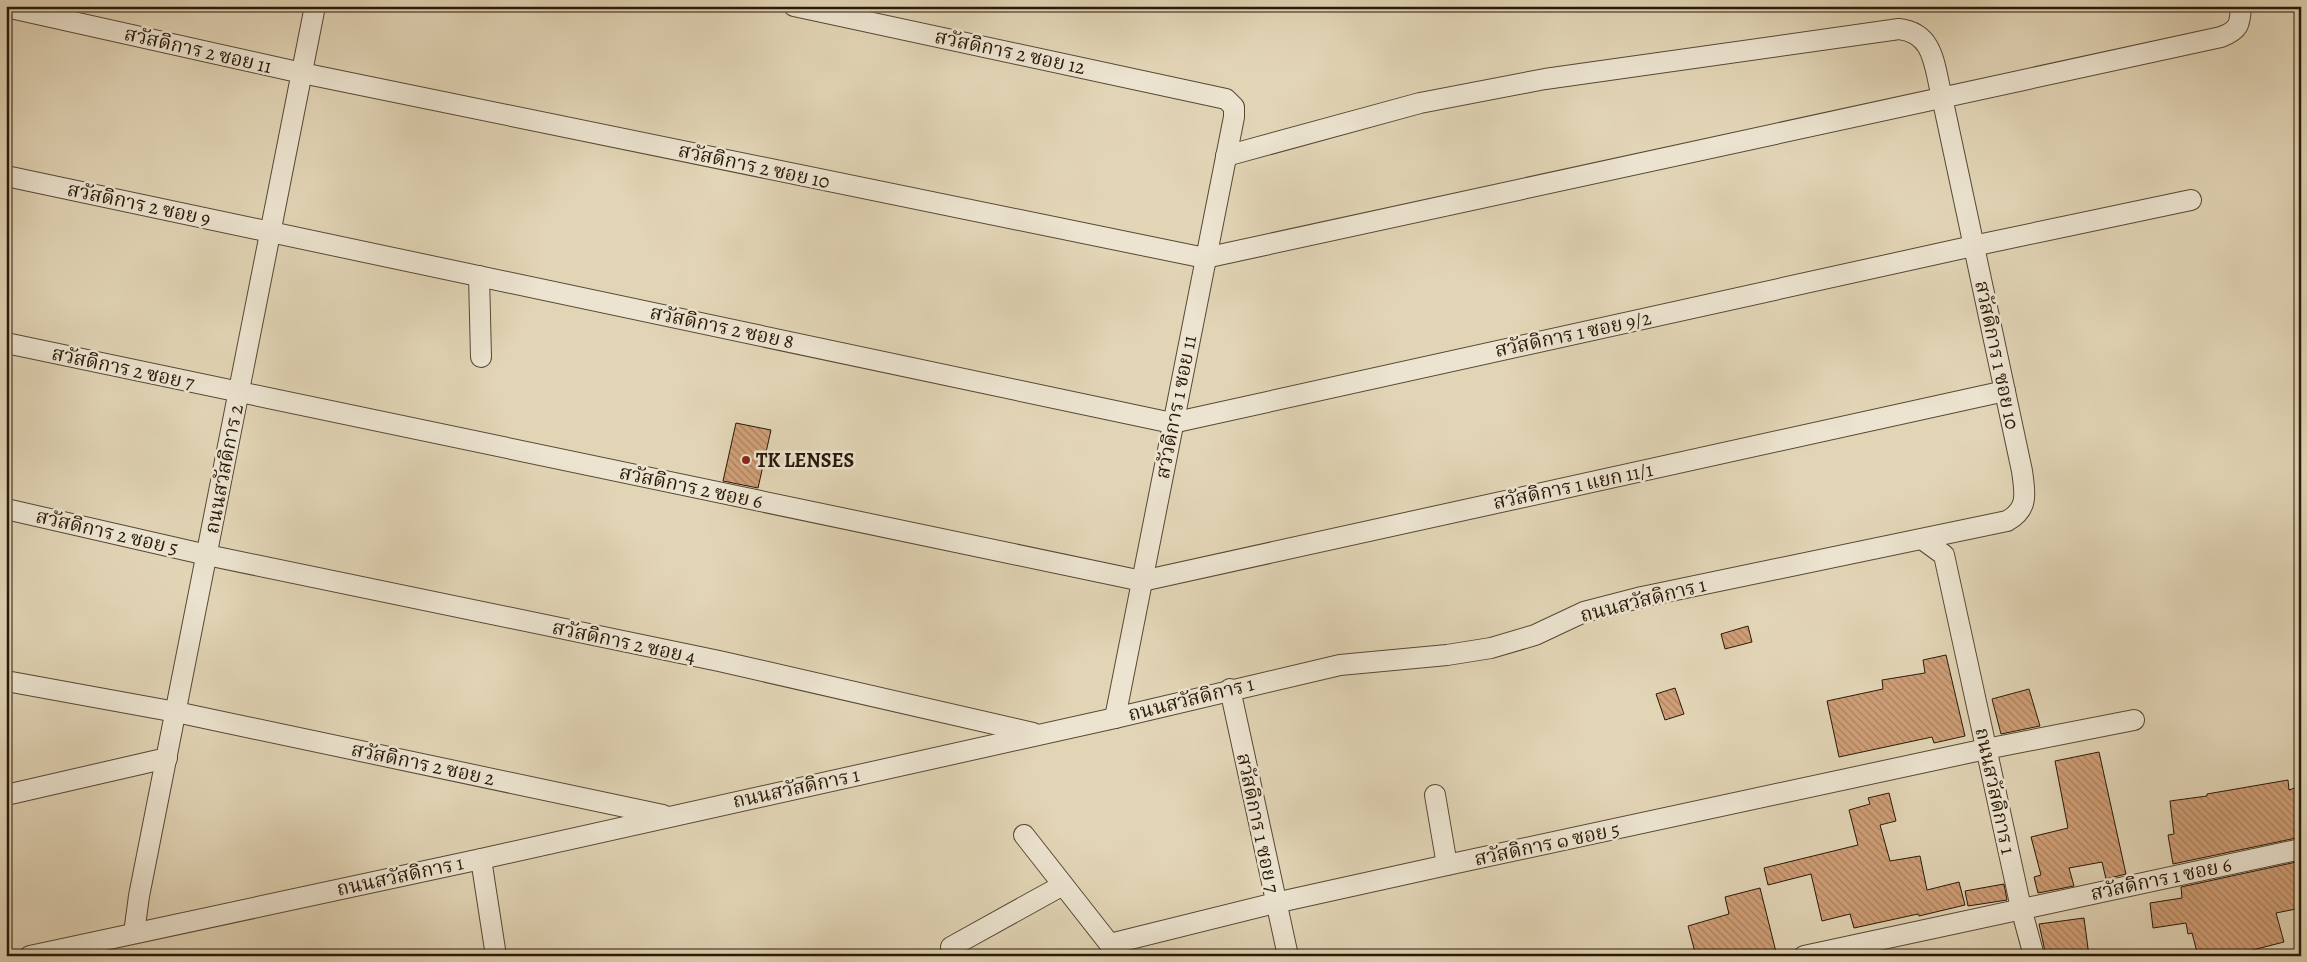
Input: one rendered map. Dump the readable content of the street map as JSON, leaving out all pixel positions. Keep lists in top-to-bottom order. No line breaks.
{"streets":{"street":["สวัสดิการ 2 ซอย 11","สวัสดิการ 2 ซอย 12","สวัสดิการ 2 ซอย 10","สวัสดิการ 2 ซอย 9","สวัสดิการ 2 ซอย 8","สวัสดิการ 1 ซอย 9/2","สวัสดิการ 1 ซอย 10","สวัสดิการ 2 ซอย 7","สวัวดิการ 1 ซอย 11","ถนนสวัสดิการ 2","สวัสดิการ 1 แยก 11/1","สวัสดิการ 2 ซอย 6","สวัสดิการ 2 ซอย 5","ถนนสวัสดิการ 1","สวัสดิการ 2 ซอย 4","สวัสดิการ 2 ซอย 2","สวัสดิการ 1 ซอย 7","สวัสดิการ ๑ ซอย 5","สวัสดิการ 1 ซอย 6"]},"crossings":[["สวัสดิการ 2 ซอย 11","สวัสดิการ 2 ซอย 10"],["สวัสดิการ 2 ซอย 11","ถนนสวัสดิการ 2"],["สวัสดิการ 2 ซอย 12","สวัวดิการ 1 ซอย 11"],["สวัสดิการ 2 ซอย 10","สวัวดิการ 1 ซอย 11"],["สวัสดิการ 2 ซอย 10","ถนนสวัสดิการ 2"],["สวัสดิการ 2 ซอย 9","สวัสดิการ 2 ซอย 8"],["สวัสดิการ 2 ซอย 9","ถนนสวัสดิการ 2"],["สวัสดิการ 2 ซอย 8","สวัสดิการ 1 ซอย 9/2"],["สวัสดิการ 2 ซอย 8","สวัวดิการ 1 ซอย 11"],["สวัสดิการ 2 ซอย 8","ถนนสวัสดิการ 2"],["สวัสดิการ 1 ซอย 9/2","สวัสดิการ 1 ซอย 10"],["สวัสดิการ 1 ซอย 9/2","สวัวดิการ 1 ซอย 11"],["สวัสดิการ 1 ซอย 10","สวัวดิการ 1 ซอย 11"],["สวัสดิการ 1 ซอย 10","สวัสดิการ 1 แยก 11/1"],["สวัสดิการ 1 ซอย 10","ถนนสวัสดิการ 1"],["สวัสดิการ 2 ซอย 7","ถนนสวัสดิการ 2"],["สวัสดิการ 2 ซอย 7","สวัสดิการ 2 ซอย 6"],["สวัวดิการ 1 ซอย 11","สวัสดิการ 1 แยก 11/1"],["สวัวดิการ 1 ซอย 11","สวัสดิการ 2 ซอย 6"],["สวัวดิการ 1 ซอย 11","ถนนสวัสดิการ 1"],["ถนนสวัสดิการ 2","สวัสดิการ 2 ซอย 6"],["ถนนสวัสดิการ 2","สวัสดิการ 2 ซอย 5"],["ถนนสวัสดิการ 2","ถนนสวัสดิการ 1"],["ถนนสวัสดิการ 2","สวัสดิการ 2 ซอย 4"],["ถนนสวัสดิการ 2","สวัสดิการ 2 ซอย 2"],["สวัสดิการ 1 แยก 11/1","สวัสดิการ 2 ซอย 6"],["สวัสดิการ 2 ซอย 5","สวัสดิการ 2 ซอย 4"],["ถนนสวัสดิการ 1","สวัสดิการ 2 ซอย 4"],["ถนนสวัสดิการ 1","สวัสดิการ 2 ซอย 2"],["ถนนสวัสดิการ 1","สวัสดิการ 1 ซอย 7"],["ถนนสวัสดิการ 1","สวัสดิการ ๑ ซอย 5"],["ถนนสวัสดิการ 1","สวัสดิการ 1 ซอย 6"],["สวัสดิการ 1 ซอย 7","สวัสดิการ ๑ ซอย 5"]],"places":["TK LENSES"]}
